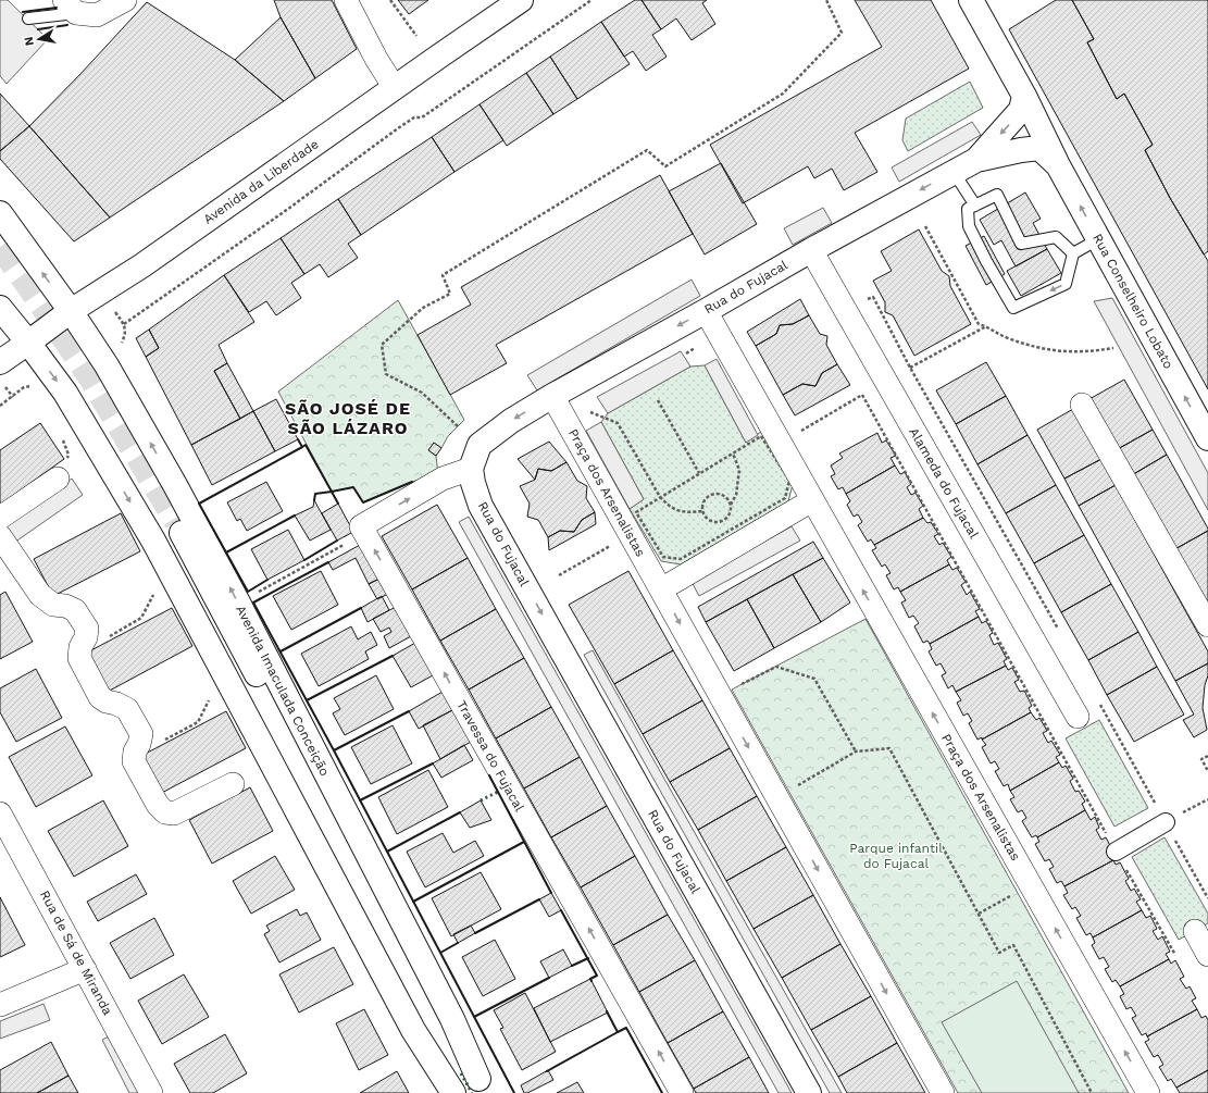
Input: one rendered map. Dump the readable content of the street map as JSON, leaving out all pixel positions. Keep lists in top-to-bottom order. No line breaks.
{"streets":{"main road":["Avenida da Liberdade","Rua do Fujacal","Rua Conselheiro Lobato","Avenida Imaculada Conceição"],"street":["Alameda do Fujacal","Praça dos Arsenalistas","Travessa do Fujacal","Rua de Sá de Miranda"]},"crossings":[["Avenida da Liberdade","Avenida Imaculada Conceição"],["Rua do Fujacal","Alameda do Fujacal"],["Rua do Fujacal","Praça dos Arsenalistas"],["Rua do Fujacal","Travessa do Fujacal"]],"one_way":["Rua Conselheiro Lobato","Travessa do Fujacal"],"districts":["SÃO JOSÉ DE SÃO LÁZARO"],"parks":["Parque infantil do Fujacal"],"north":"left"}
